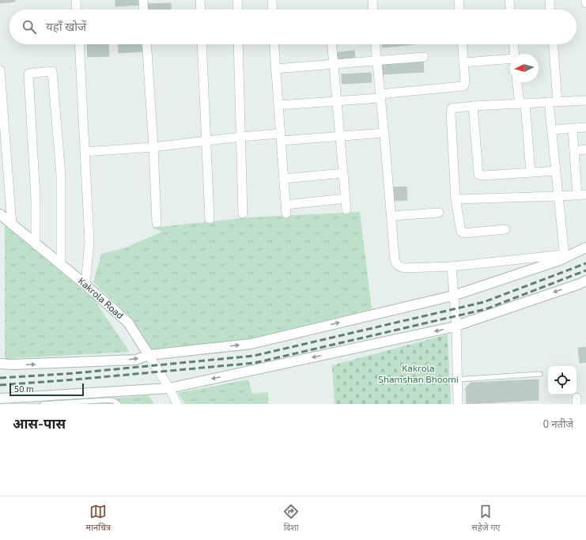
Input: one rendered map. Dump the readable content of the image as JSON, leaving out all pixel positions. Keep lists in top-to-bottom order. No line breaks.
{"streets":{"street":["Kakrola Road"]},"parks":["Kakrola Shamshan Bhoomi"],"scale_bar":"50 m","north":"left","page":{"search":"यहाँ खोजें","scale":"50 m","heading":["आस-पास","0 नतीजे"],"nav":["मानचित्र","दिशा","सहेजे गए"]}}
